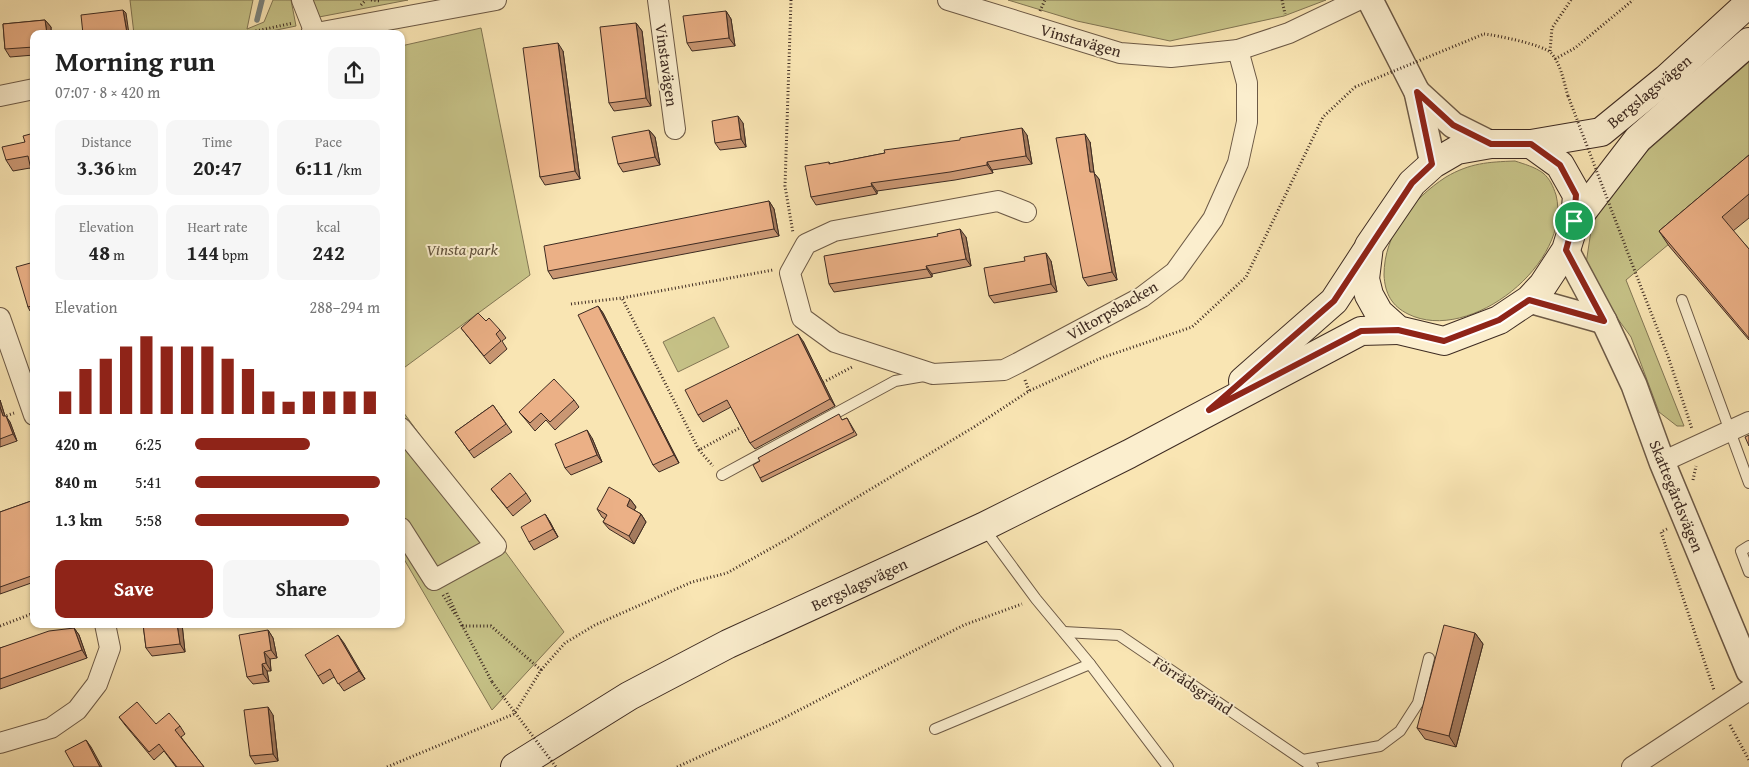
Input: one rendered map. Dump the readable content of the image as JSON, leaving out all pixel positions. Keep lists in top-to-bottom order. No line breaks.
{"streets":{"main road":["Bergslagsvägen"],"street":["Vinstavägen","Viltorpsbacken","Skattegårdsvägen"],"lane":["Förrådsgränd"]},"crossings":[["Vinstavägen","Viltorpsbacken"],["Bergslagsvägen","Skattegårdsvägen"]],"parks":["Vinsta park"],"page":{"heading":["Morning run","07:07 · 8 × 420 m"],"stats":[["Distance","3.36 km"],["Time","20:47"],["Pace","6:11 /km"],["Elevation","48 m"],["Heart rate","144 bpm"],["kcal","242"]],"chart":["Elevation","288–294 m"],"list":[{"name":"420 m","note":"6:25"},{"name":"840 m","note":"5:41"},{"name":"1.3 km","note":"5:58"}],"buttons":["Save","Share"]}}
